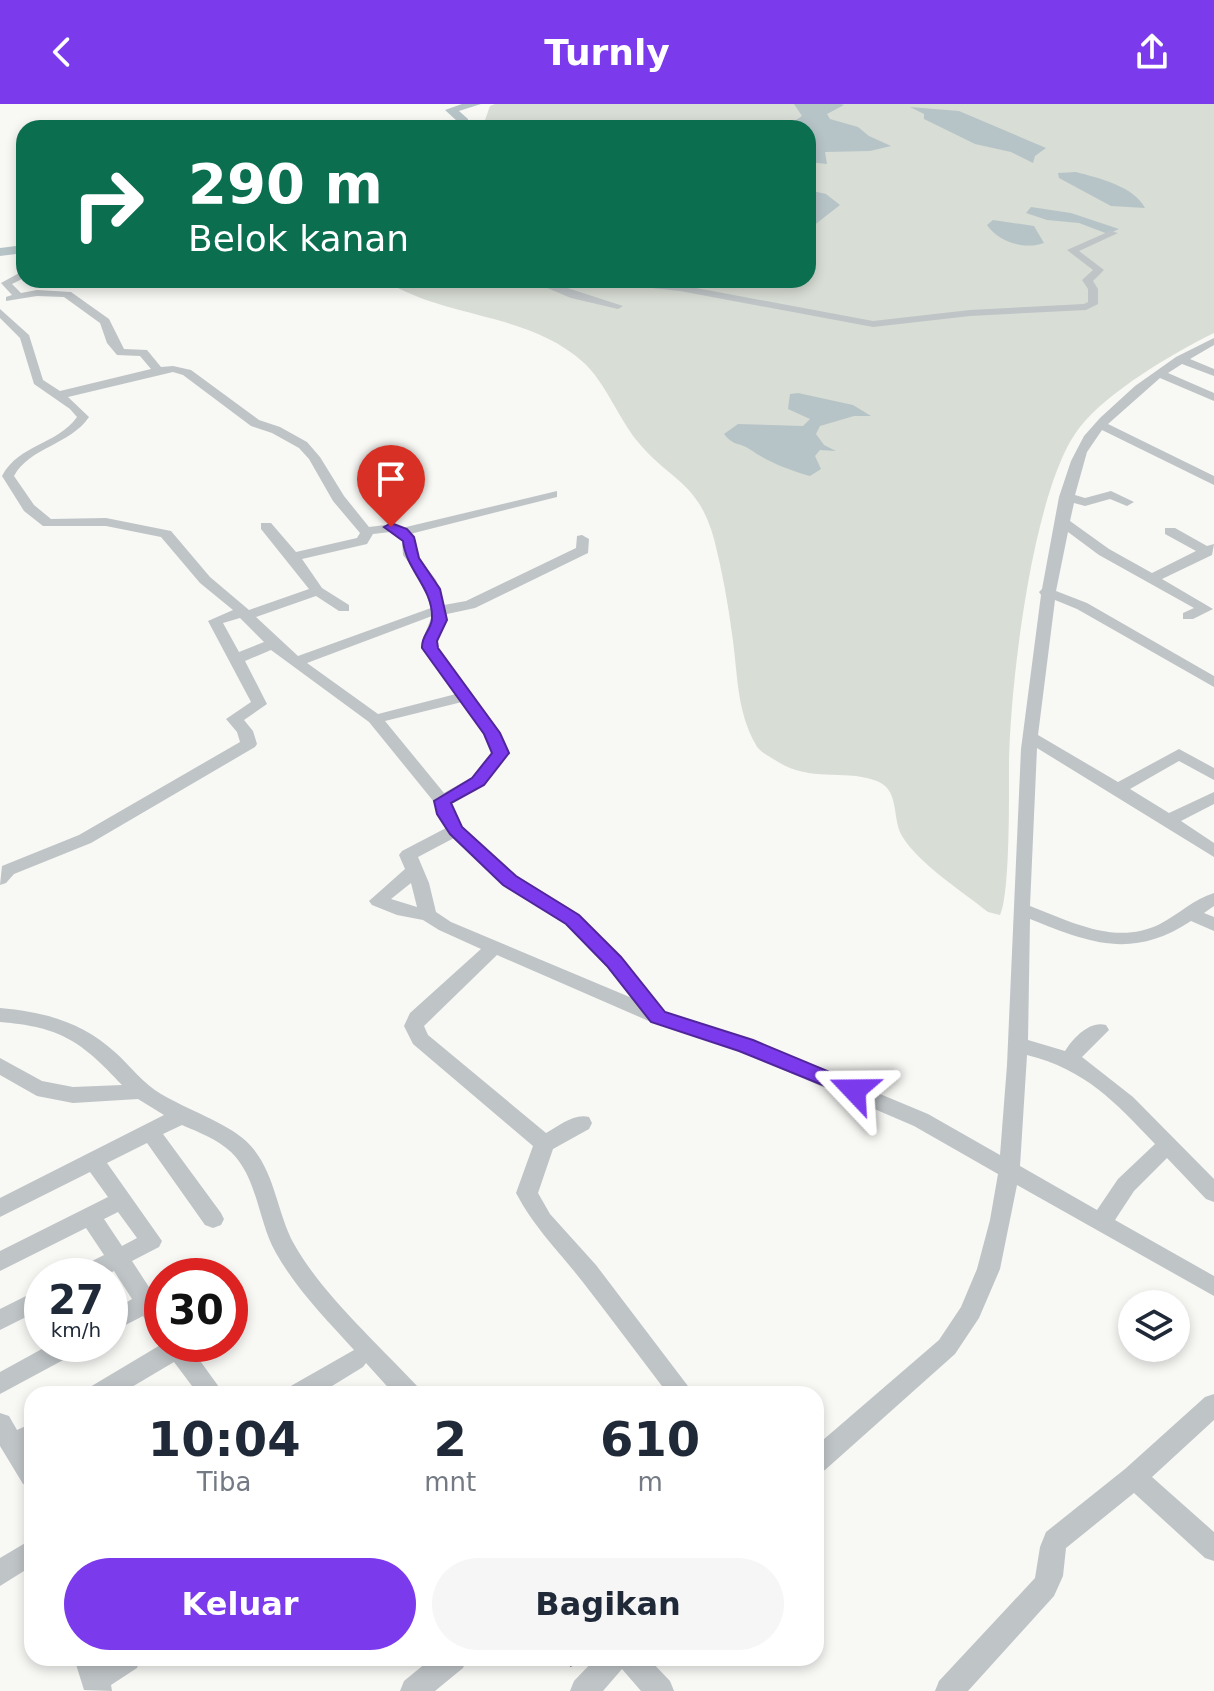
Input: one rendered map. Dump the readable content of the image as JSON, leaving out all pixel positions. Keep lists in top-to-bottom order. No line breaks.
{"page":{"header":"Turnly","turn":["290 m","Belok kanan"],"speed":"27 km/h","limit":"30","eta":["10:04","Tiba","2","mnt","610","m"],"buttons":["Keluar","Bagikan"]}}
